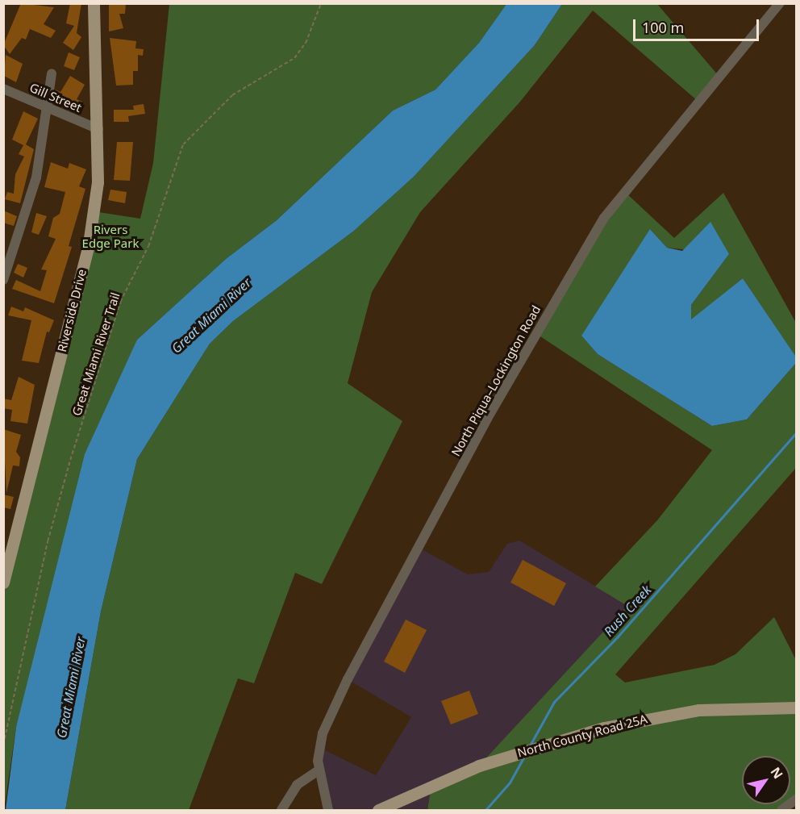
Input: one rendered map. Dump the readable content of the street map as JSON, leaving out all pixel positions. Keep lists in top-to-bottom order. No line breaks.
{"streets":{"main road":["Riverside Drive","North County Road 25A"],"street":["Gill Street","North Piqua–Lockington Road"],"path":["Great Miami River Trail"]},"crossings":[["Gill Street","Riverside Drive"]],"water":["Great Miami River","Rush Creek"],"parks":["Rivers Edge Park"],"scale_bar":"100 m","north":"top right"}
